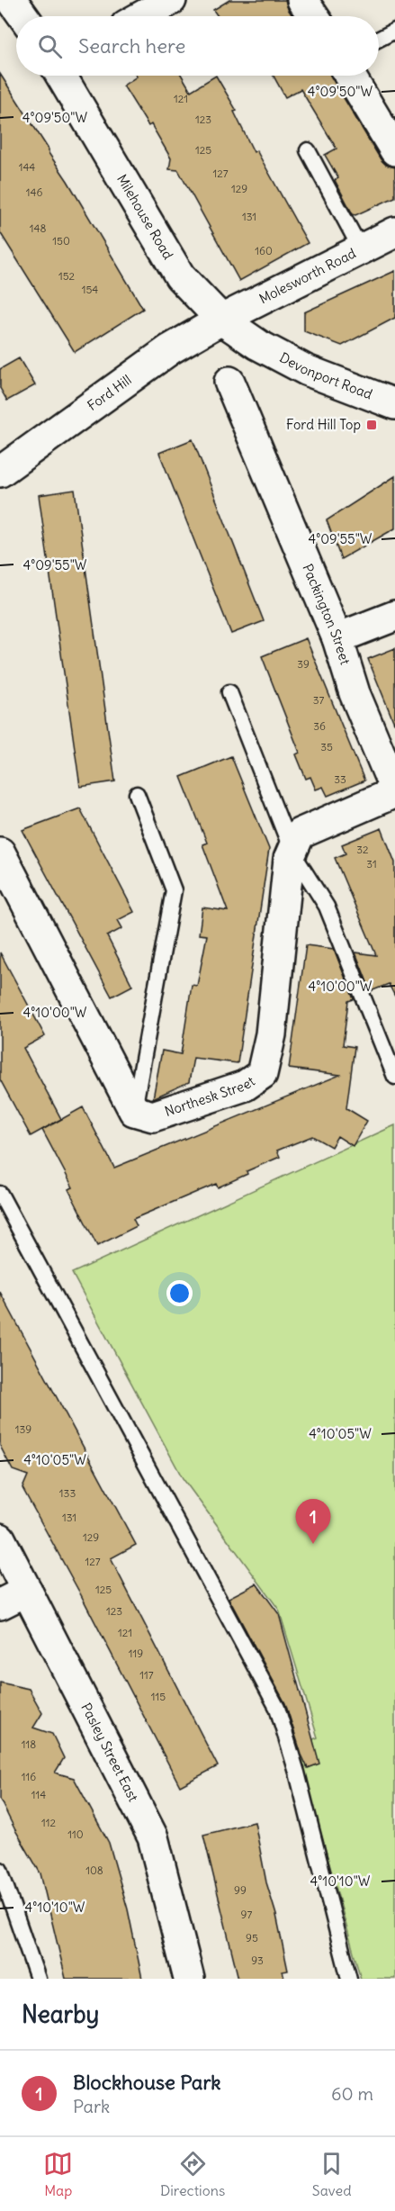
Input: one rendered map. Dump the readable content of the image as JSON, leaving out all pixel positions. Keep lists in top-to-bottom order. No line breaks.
{"streets":{"street":["Milehouse Road","Molesworth Road","Devonport Road","Ford Hill","Packington Street","Northesk Street","Pasley Street East"]},"crossings":[["Milehouse Road","Molesworth Road"],["Milehouse Road","Devonport Road"],["Milehouse Road","Ford Hill"],["Molesworth Road","Ford Hill"],["Packington Street","Northesk Street"]],"places":{"transit":["Ford Hill Top"]},"house_numbers":["121","123","125","144","127","129","146","131","148","150","160","152","154","39","37","36","35","33","32","31","139","133","131","129","127","125","123","121","119","117","115","118","116","114","112","110","108","99","97","95","93"],"page":{"search":"Search here","pins":"1","heading":"Nearby","list":[{"mark":"1","name":"Blockhouse Park","note":"Park","value":"60 m"}],"nav":["Map","Directions","Saved"]},"coordinates":["4°09'50\"W","4°09'55\"W","4°10'00\"W","4°10'05\"W","4°10'10\"W"]}
